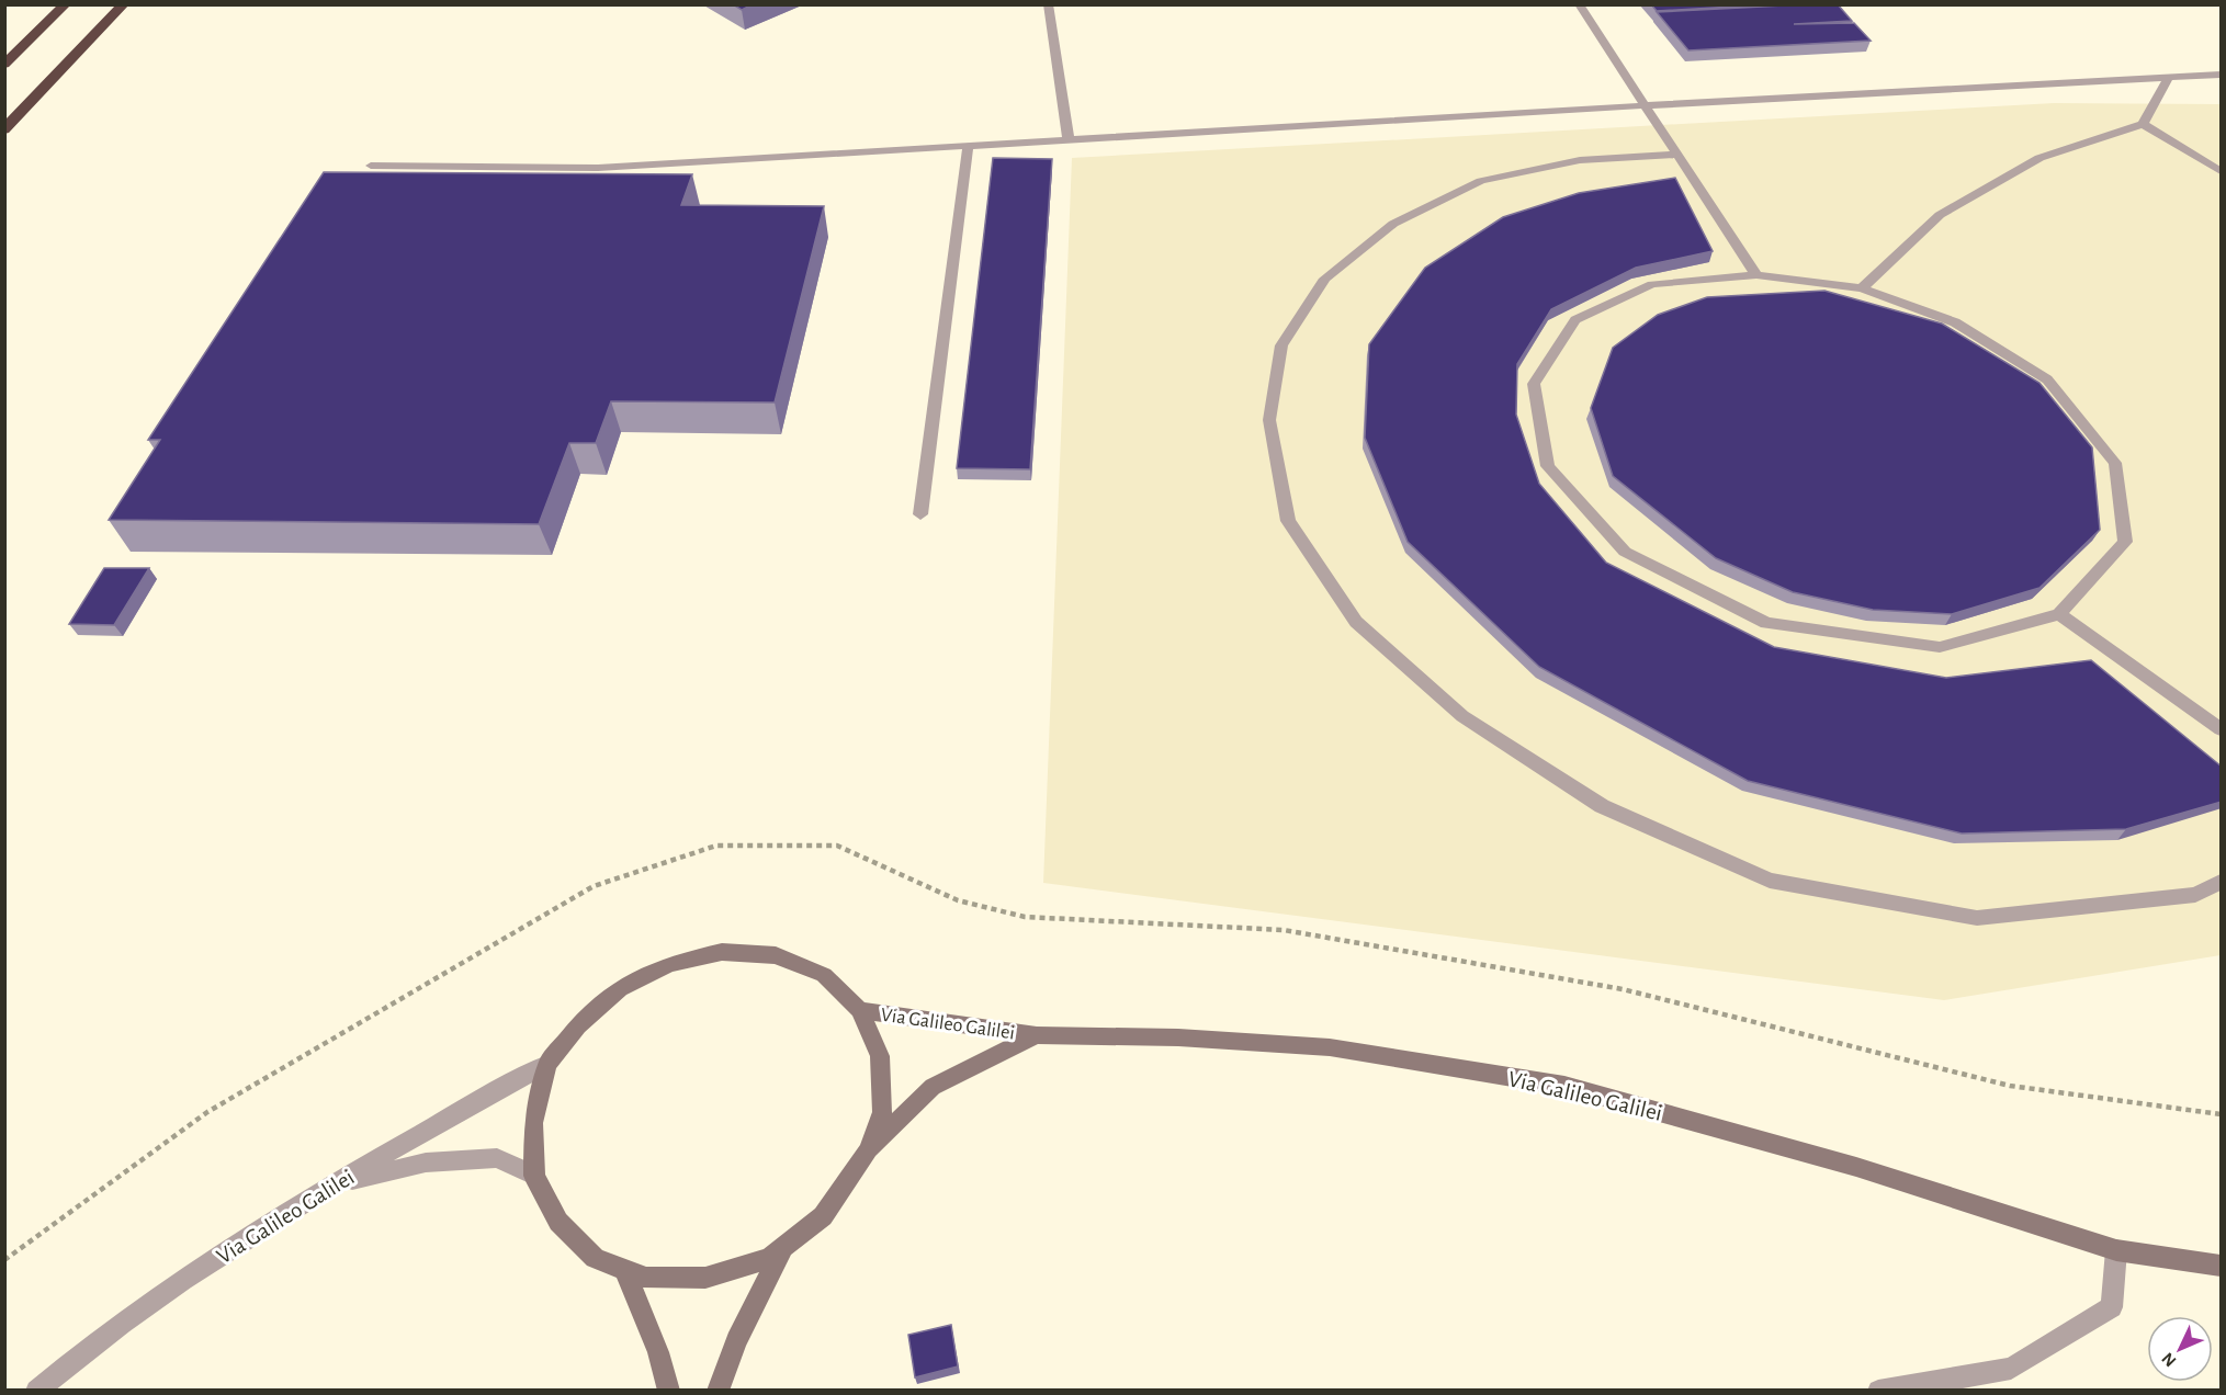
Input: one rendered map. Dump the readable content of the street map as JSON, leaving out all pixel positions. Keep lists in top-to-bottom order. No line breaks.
{"streets":{"main road":["Via Galileo Galilei"]},"north":"bottom left"}
